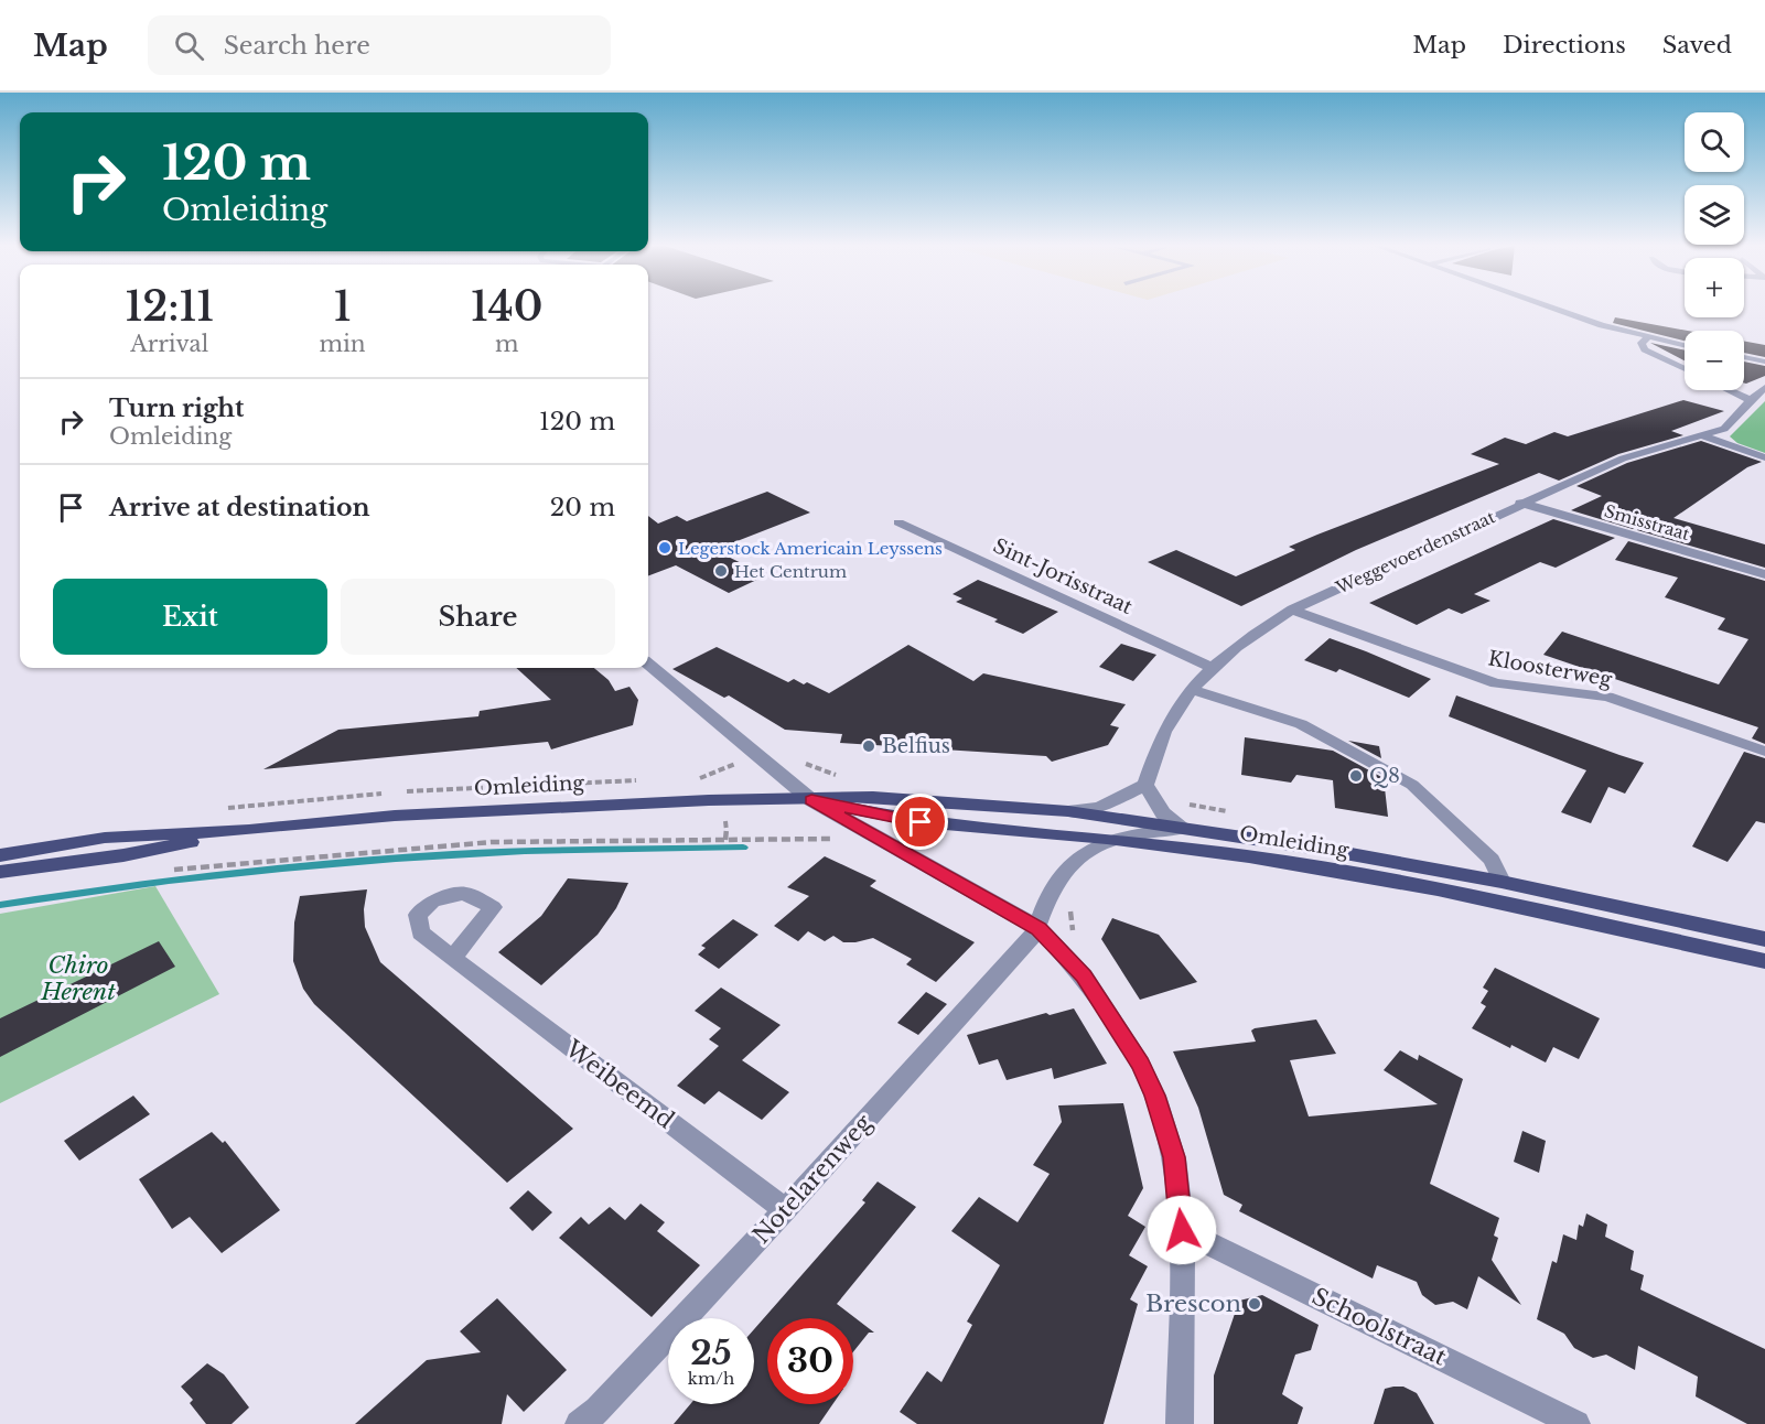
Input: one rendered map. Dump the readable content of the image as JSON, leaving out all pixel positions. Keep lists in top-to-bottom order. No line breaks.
{"streets":{"main road":["Omleiding"],"street":["Smisstraat","Weggevoerdenstraat","Sint-Jorisstraat","Kloosterweg","Weibeemd","Notelarenweg","Schoolstraat"]},"crossings":[["Smisstraat","Weggevoerdenstraat"],["Weggevoerdenstraat","Sint-Jorisstraat"],["Weggevoerdenstraat","Kloosterweg"],["Weibeemd","Notelarenweg"]],"parks":["Chiro Herent"],"places":["Legerstock Americain Leyssens","Het Centrum","Belfius","Q8","Brescon"],"page":{"header":"Map","search":"Search here","nav":["Map","Directions","Saved"],"map_buttons":["+","−"],"turn":["120 m","Omleiding"],"eta":["12:11","Arrival","1","min","140","m"],"list":[{"name":"Turn right","note":"Omleiding","value":"120 m"},{"name":"Arrive at destination","value":"20 m"}],"buttons":["Exit","Share"],"speed":"25 km/h","limit":"30"}}
